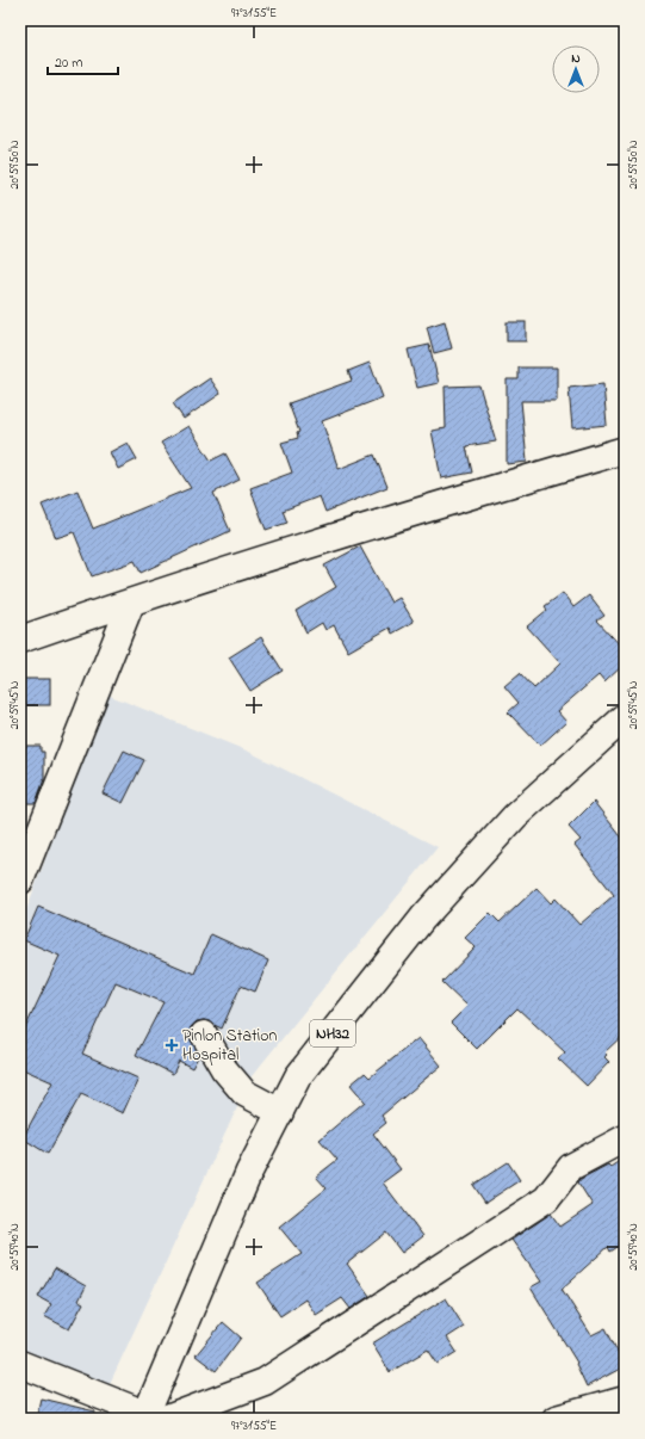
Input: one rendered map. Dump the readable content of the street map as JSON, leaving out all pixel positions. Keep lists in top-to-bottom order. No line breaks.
{"streets":{"main road":["NH32"]},"places":{"health":["Pinlon Station Hospital"]},"scale_bar":"20 m","north":"top","coordinates":["97°31'55\"E","20°59'50\"N","20°59'45\"N","20°59'40\"N"]}
